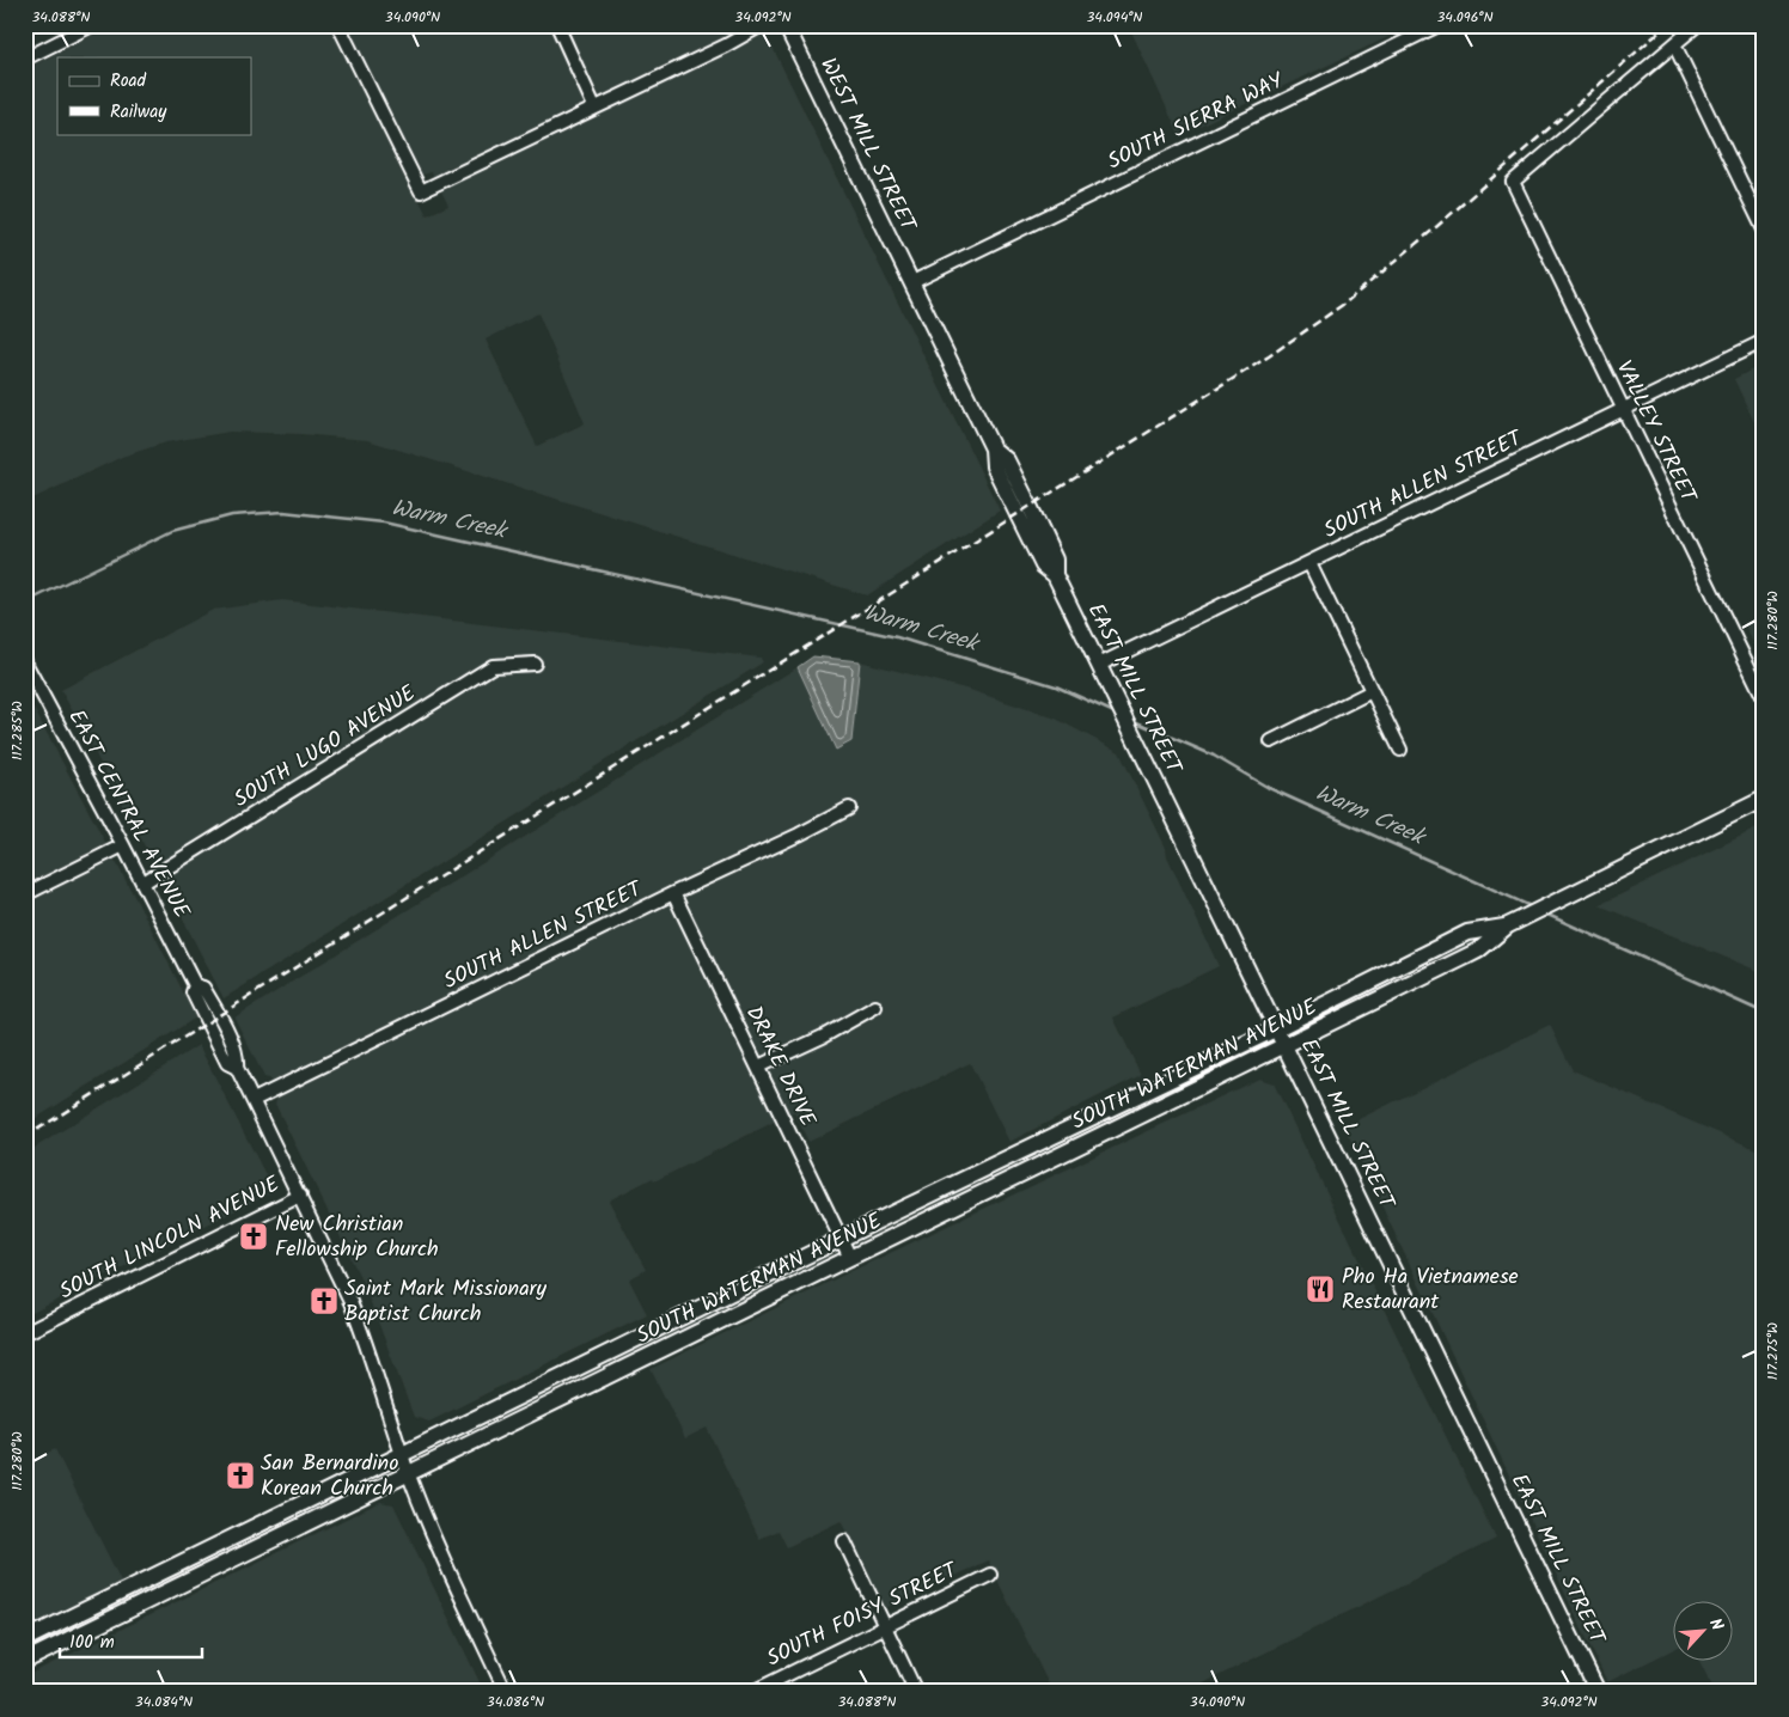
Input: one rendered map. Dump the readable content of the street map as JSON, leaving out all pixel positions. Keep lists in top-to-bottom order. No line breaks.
{"streets":{"main road":["WEST MILL STREET","EAST MILL STREET","SOUTH WATERMAN AVENUE"],"street":["SOUTH SIERRA WAY","VALLEY STREET","SOUTH ALLEN STREET","SOUTH LUGO AVENUE","EAST CENTRAL AVENUE","DRAKE DRIVE","SOUTH LINCOLN AVENUE","SOUTH FOISY STREET"]},"crossings":[["SOUTH SIERRA WAY","WEST MILL STREET"],["SOUTH SIERRA WAY","EAST MILL STREET"],["WEST MILL STREET","EAST MILL STREET"],["VALLEY STREET","SOUTH ALLEN STREET"],["SOUTH ALLEN STREET","EAST MILL STREET"],["SOUTH ALLEN STREET","EAST CENTRAL AVENUE"],["SOUTH ALLEN STREET","DRAKE DRIVE"],["EAST MILL STREET","SOUTH WATERMAN AVENUE"],["SOUTH LUGO AVENUE","EAST CENTRAL AVENUE"],["EAST CENTRAL AVENUE","SOUTH WATERMAN AVENUE"],["EAST CENTRAL AVENUE","SOUTH LINCOLN AVENUE"],["SOUTH WATERMAN AVENUE","DRAKE DRIVE"]],"water":["Warm Creek"],"places":{"church":["New Christian Fellowship Church","Saint Mark Missionary Baptist Church","San Bernardino Korean Church"],"restaurant":["Pho Ha Vietnamese Restaurant"]},"legend":["Road","Railway"],"scale_bar":"100 m","north":"top right","coordinates":["34.088°N","34.090°N","34.092°N","34.094°N","34.096°N","117.280°W","117.285°W","117.275°W","34.084°N","34.086°N"]}
